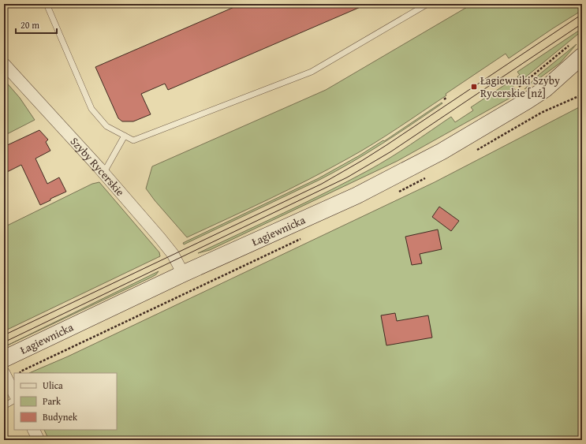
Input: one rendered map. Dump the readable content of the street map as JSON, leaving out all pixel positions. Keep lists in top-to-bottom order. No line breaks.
{"streets":{"main road":["Łagiewnicka"],"street":["Szyby Rycerskie"]},"crossings":[["Szyby Rycerskie","Łagiewnicka"]],"places":{"transit":["Łagiewniki Szyby Rycerskie [nż]"]},"legend":["Ulica","Park","Budynek"],"scale_bar":"20 m"}
